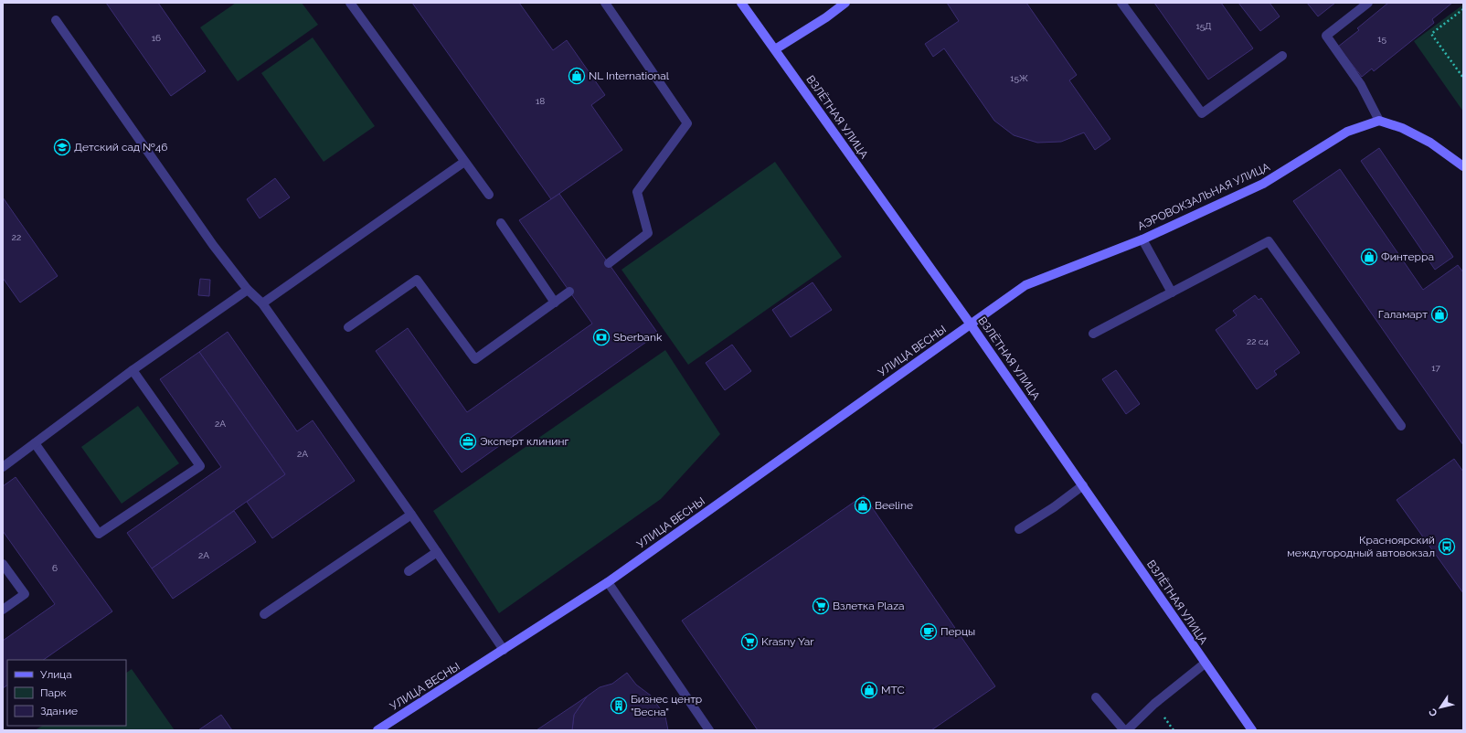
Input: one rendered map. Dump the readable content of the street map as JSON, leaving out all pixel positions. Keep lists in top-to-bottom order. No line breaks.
{"streets":{"street":["ВЗЛЁТНАЯ УЛИЦА","АЭРОВОКЗАЛЬНАЯ УЛИЦА","УЛИЦА ВЕСНЫ"]},"crossings":[["ВЗЛЁТНАЯ УЛИЦА","АЭРОВОКЗАЛЬНАЯ УЛИЦА"],["ВЗЛЁТНАЯ УЛИЦА","УЛИЦА ВЕСНЫ"],["АЭРОВОКЗАЛЬНАЯ УЛИЦА","УЛИЦА ВЕСНЫ"]],"places":{"shop":["NL International","Финтерра","Галамарт","Beeline","МТС"],"school or university":["Детский сад №46"],"bank":["Sberbank"],"office":["Эксперт клининг"],"bus stop":["Красноярский междугородный автовокзал"],"supermarket":["Взлетка Plaza","Krasny Yar"],"cafe":["Перцы"],"building":["Бизнес центр \"Весна\""]},"house_numbers":["15Д","16","15","15Ж","18","22","22 с4","17","2А","2А","2А","6"],"legend":["Улица","Парк","Здание"],"north":"bottom left"}
